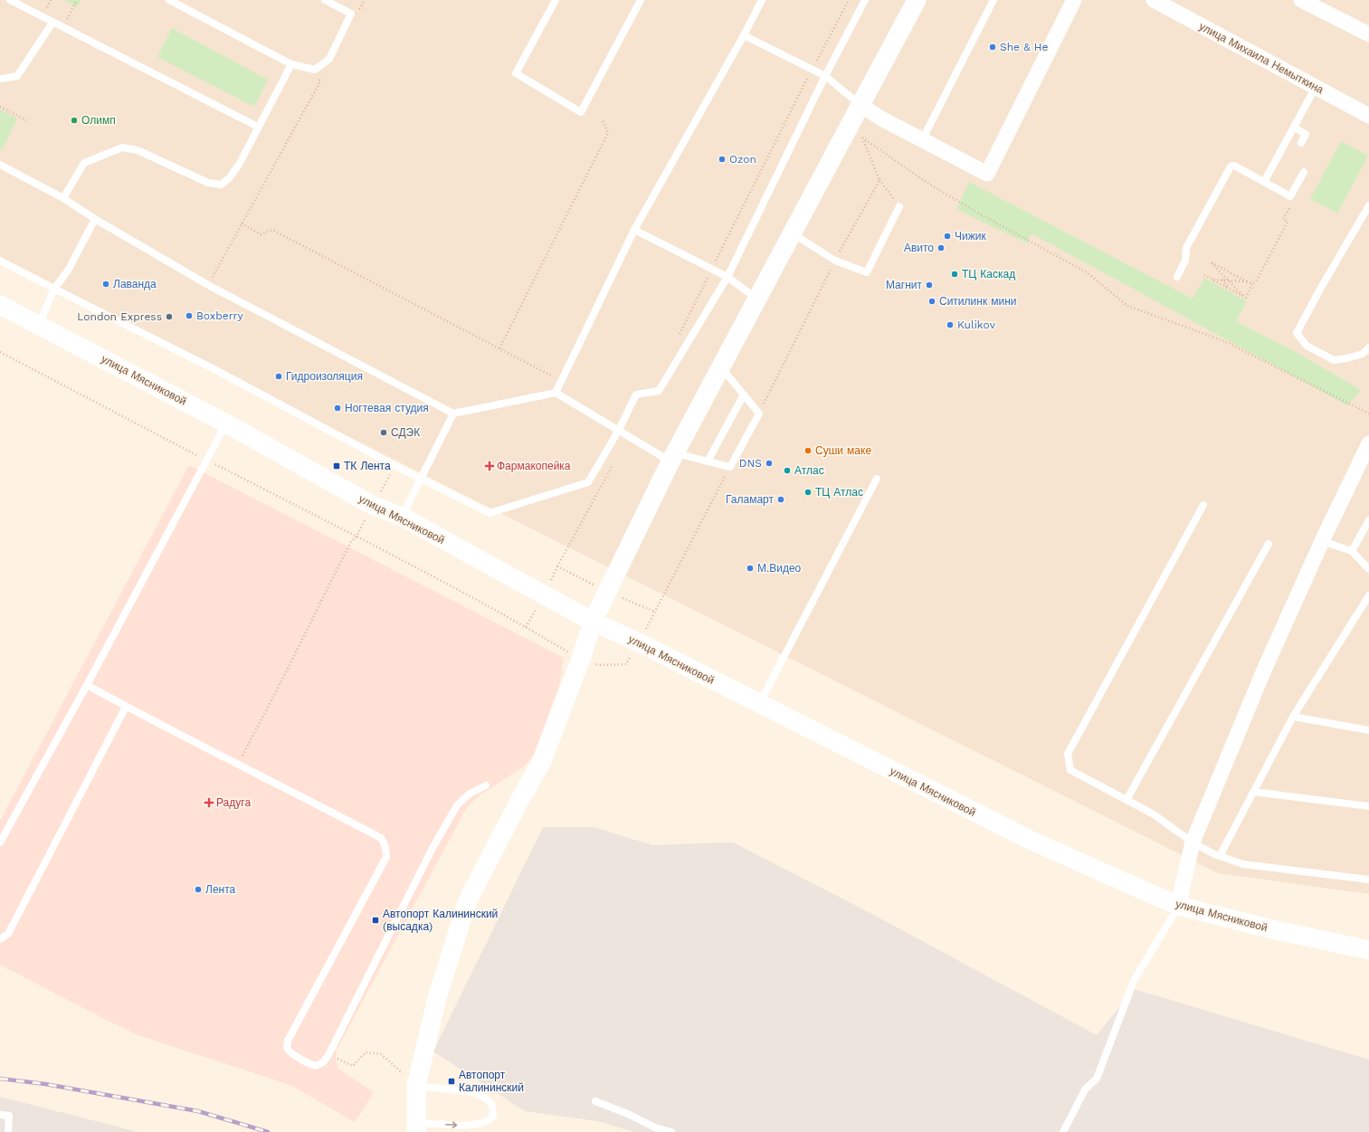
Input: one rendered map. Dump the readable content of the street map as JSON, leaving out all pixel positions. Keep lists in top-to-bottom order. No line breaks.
{"streets":{"street":["улица Михаила Немыткина","улица Мясниковой"]},"places":{"other":["She & He","Олимп","Ozon","Чижик","Авито","ТЦ Каскад","Лаванда","Магнит","Ситилинк мини","Boxberry","London Express","Kulikov","Гидроизоляция","Ногтевая студия","СДЭК","Суши маке","DNS","Атлас","ТЦ Атлас","Галамарт","М.Видео","Лента"],"transit":["ТК Лента","Автопорт Калининский (высадка)","Автопорт Калининский"],"health":["Фармакопейка","Радуга"]}}
